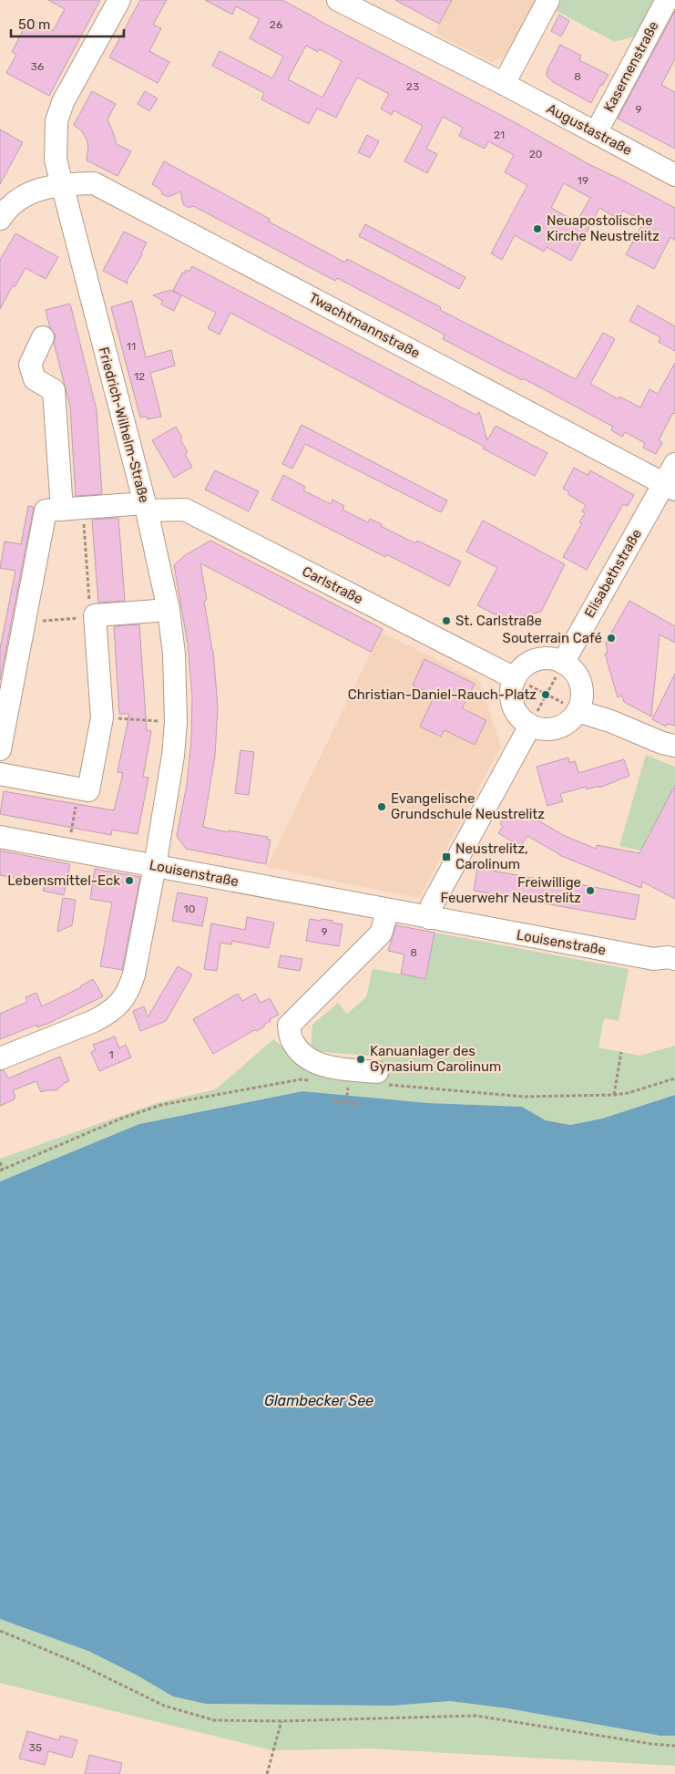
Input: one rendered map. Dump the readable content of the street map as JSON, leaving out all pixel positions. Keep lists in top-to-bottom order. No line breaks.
{"streets":{"street":["Kasernenstraße","Augustastraße","Twachtmannstraße","Friedrich-Wilhelm-Straße","Elisabethstraße","Carlstraße","Louisenstraße"]},"crossings":[["Kasernenstraße","Augustastraße"],["Twachtmannstraße","Friedrich-Wilhelm-Straße"],["Twachtmannstraße","Elisabethstraße"],["Friedrich-Wilhelm-Straße","Carlstraße"],["Friedrich-Wilhelm-Straße","Louisenstraße"],["Elisabethstraße","Carlstraße"]],"water":["Glambecker See"],"places":{"other":["Neuapostolische Kirche Neustrelitz","St. Carlstraße","Souterrain Café","Christian-Daniel-Rauch-Platz","Evangelische Grundschule Neustrelitz","Lebensmittel-Eck","Freiwillige Feuerwehr Neustrelitz","Kanuanlager des Gynasium Carolinum"],"transit":["Neustrelitz, Carolinum"]},"house_numbers":["26","36","8","23","9","21","20","19","11","12","10","9","8","1","35"],"scale_bar":"50 m"}
